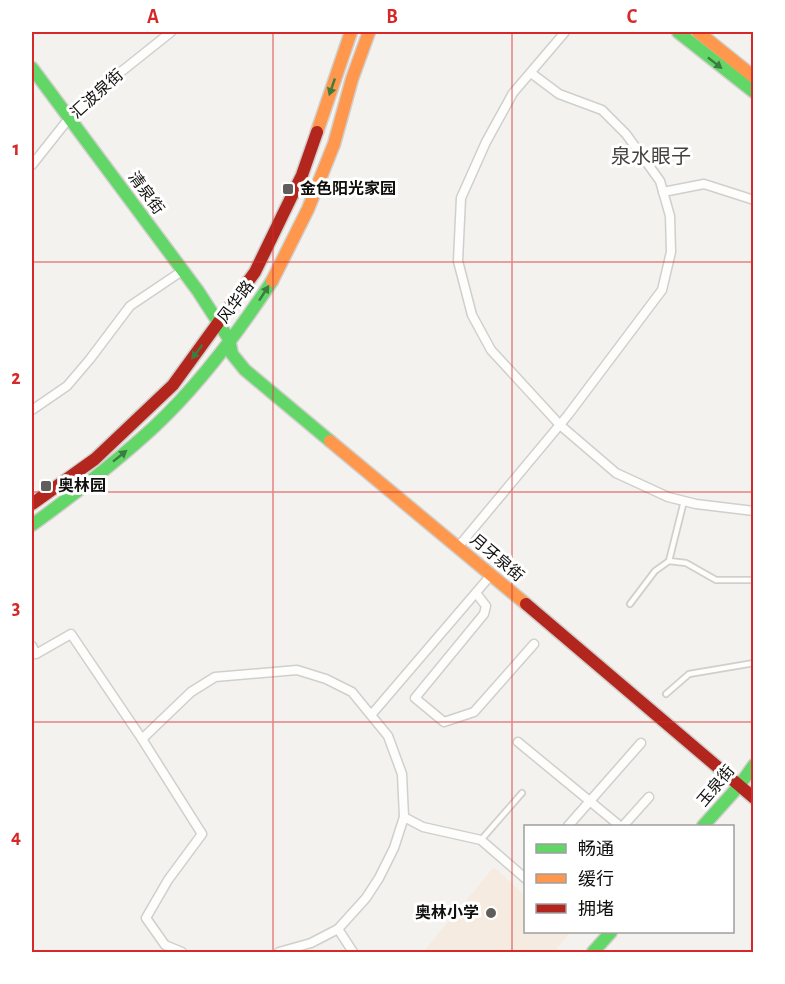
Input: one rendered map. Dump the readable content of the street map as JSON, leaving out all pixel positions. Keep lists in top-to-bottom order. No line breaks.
{"streets":{"street":["汇波泉街","清泉街","风华路","月牙泉街","玉泉街"]},"crossings":[["汇波泉街","清泉街"],["清泉街","风华路"],["清泉街","月牙泉街"],["风华路","月牙泉街"],["月牙泉街","玉泉街"]],"districts":["泉水眼子"],"places":{"transit":["金色阳光家园","奥林园"],"other":["奥林小学"]},"legend":["畅通","缓行","拥堵"],"grid":{"columns":["A","B","C"],"rows":["1","2","3","4"]}}
